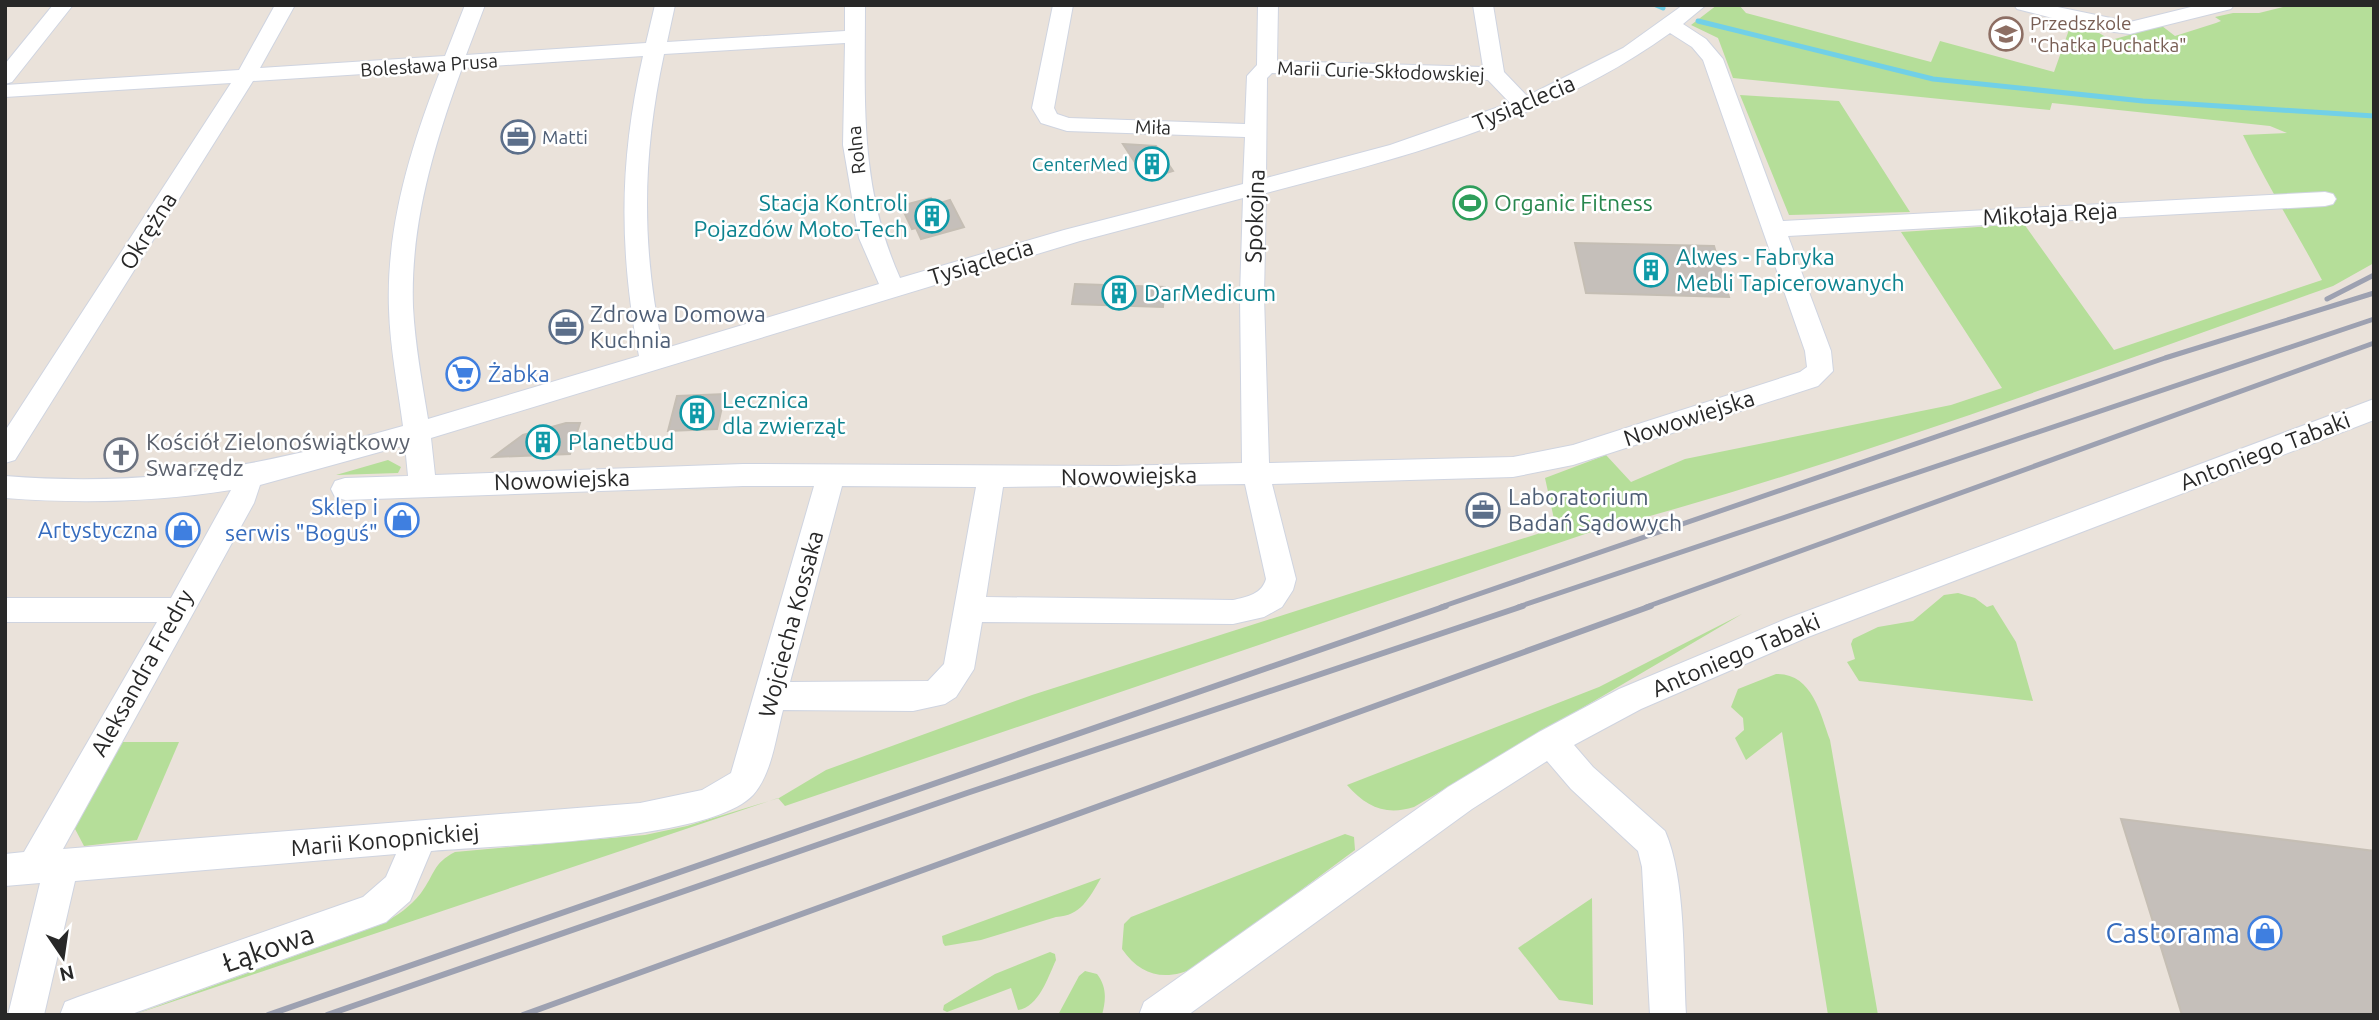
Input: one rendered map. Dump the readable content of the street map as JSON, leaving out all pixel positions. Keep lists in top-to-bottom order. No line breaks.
{"streets":{"street":["Bolesława Prusa","Marii Curie-Skłodowskiej","Tysiąclecia","Miła","Rolna","Mikołaja Reja","Spokojna","Okrężna","Nowowiejska","Antoniego Tabaki","Wojciecha Kossaka","Aleksandra Fredry","Marii Konopnickiej","Łąkowa"]},"crossings":[["Bolesława Prusa","Rolna"],["Bolesława Prusa","Okrężna"],["Marii Curie-Skłodowskiej","Tysiąclecia"],["Marii Curie-Skłodowskiej","Spokojna"],["Tysiąclecia","Rolna"],["Tysiąclecia","Spokojna"],["Tysiąclecia","Aleksandra Fredry"],["Miła","Spokojna"],["Mikołaja Reja","Nowowiejska"],["Spokojna","Nowowiejska"],["Nowowiejska","Wojciecha Kossaka"],["Wojciecha Kossaka","Marii Konopnickiej"],["Aleksandra Fredry","Marii Konopnickiej"],["Marii Konopnickiej","Łąkowa"]],"places":{"school or university":["Przedszkole \"Chatka Puchatka\""],"office":["Matti","Zdrowa Domowa Kuchnia","Laboratorium Badań Sądowych"],"building":["CenterMed","Stacja Kontroli Pojazdów Moto-Tech","Alwes - Fabryka Mebli Tapicerowanych","DarMedicum","Lecznica dla zwierząt","Planetbud"],"sports":["Organic Fitness"],"supermarket":["Żabka"],"church":["Kościół Zielonoświątkowy Swarzędz"],"shop":["Sklep i serwis \"Boguś\"","Artystyczna","Castorama"]},"north":"bottom"}
